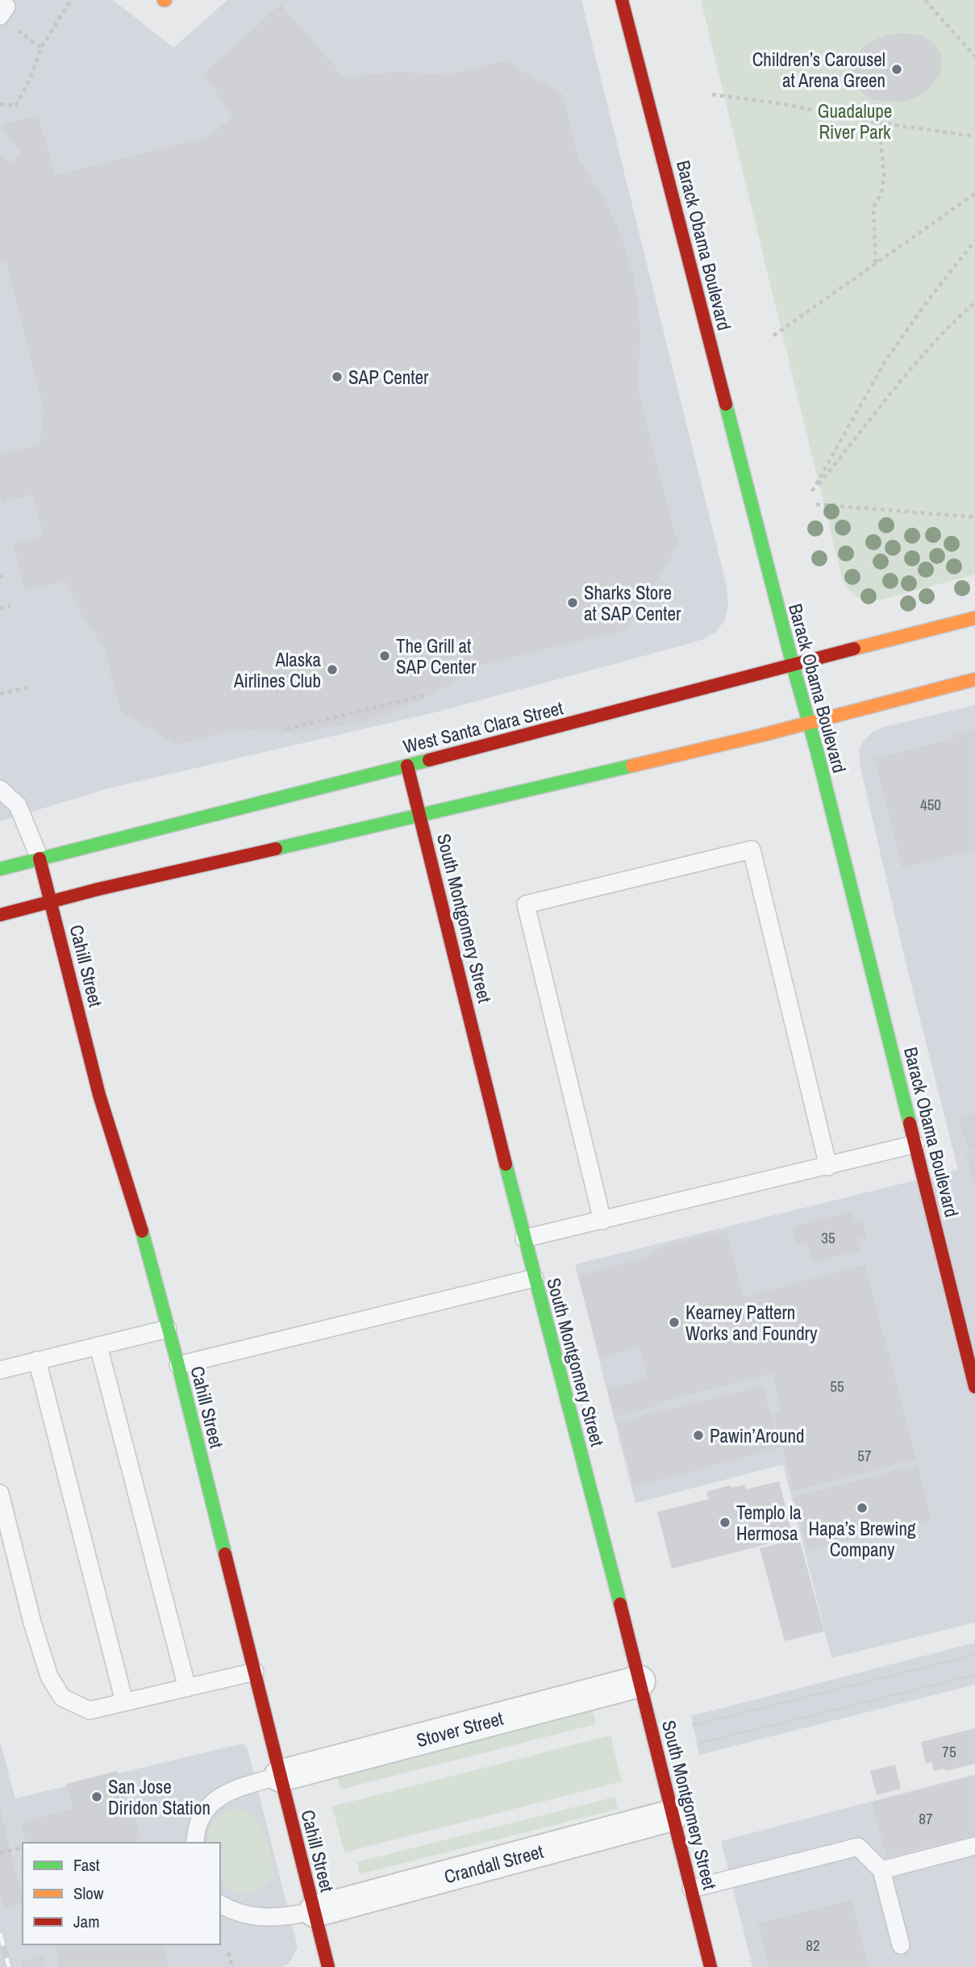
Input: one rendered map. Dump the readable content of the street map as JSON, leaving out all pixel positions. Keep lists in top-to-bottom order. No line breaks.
{"streets":{"main road":["Barack Obama Boulevard","West Santa Clara Street","South Montgomery Street","Cahill Street"],"street":["Stover Street","Crandall Street"]},"crossings":[["Barack Obama Boulevard","West Santa Clara Street"],["West Santa Clara Street","South Montgomery Street"],["West Santa Clara Street","Cahill Street"],["South Montgomery Street","Stover Street"],["South Montgomery Street","Crandall Street"],["Cahill Street","Stover Street"],["Cahill Street","Crandall Street"]],"parks":["Guadalupe River Park"],"places":["Children’s Carousel at Arena Green","SAP Center","Sharks Store at SAP Center","The Grill at SAP Center","Alaska Airlines Club","Kearney Pattern Works and Foundry","Pawin’Around","Hapa’s Brewing Company","Templo la Hermosa","San Jose Diridon Station"],"house_numbers":["450","35","55","57","75","87","82"],"legend":["Fast","Slow","Jam"]}
